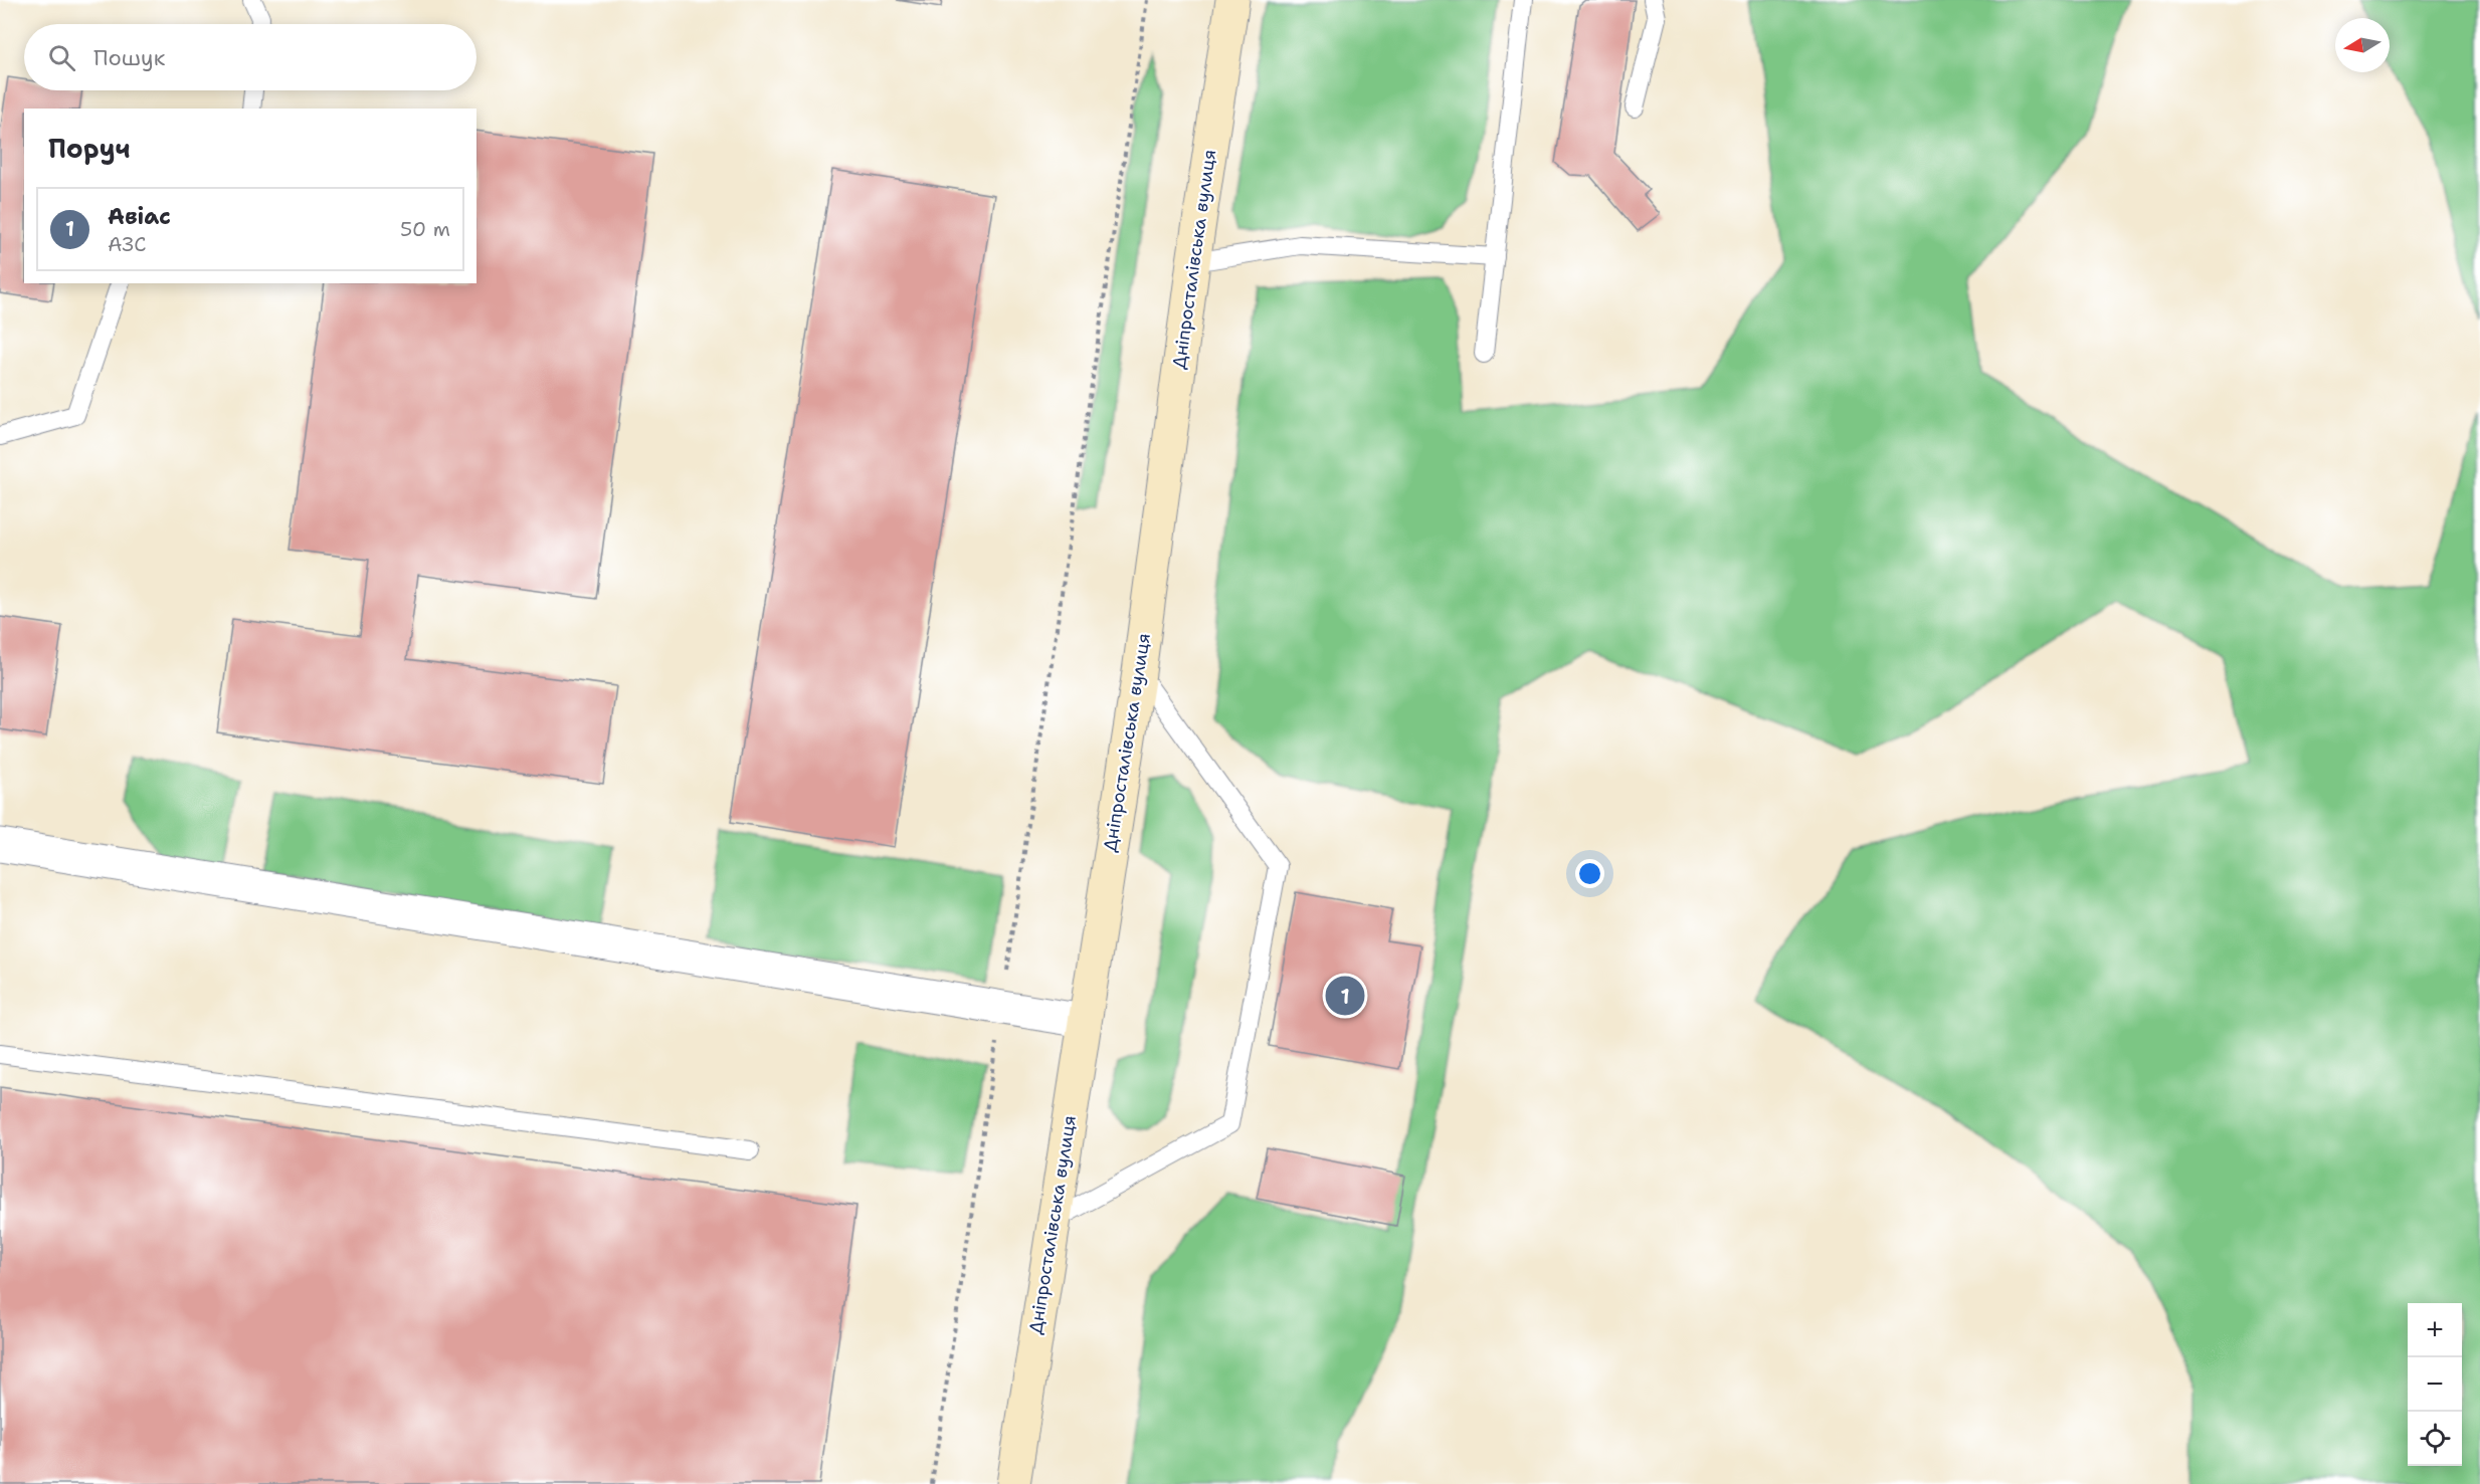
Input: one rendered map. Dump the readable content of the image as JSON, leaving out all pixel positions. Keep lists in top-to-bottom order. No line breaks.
{"streets":{"street":["Дніпросталівська вулиця"]},"north":"left","page":{"search":"Пошук","heading":"Поруч","list":[{"mark":"1","name":"Авіас","note":"АЗС","value":"50 m"}],"pins":"1","map_buttons":["+","−"]}}
